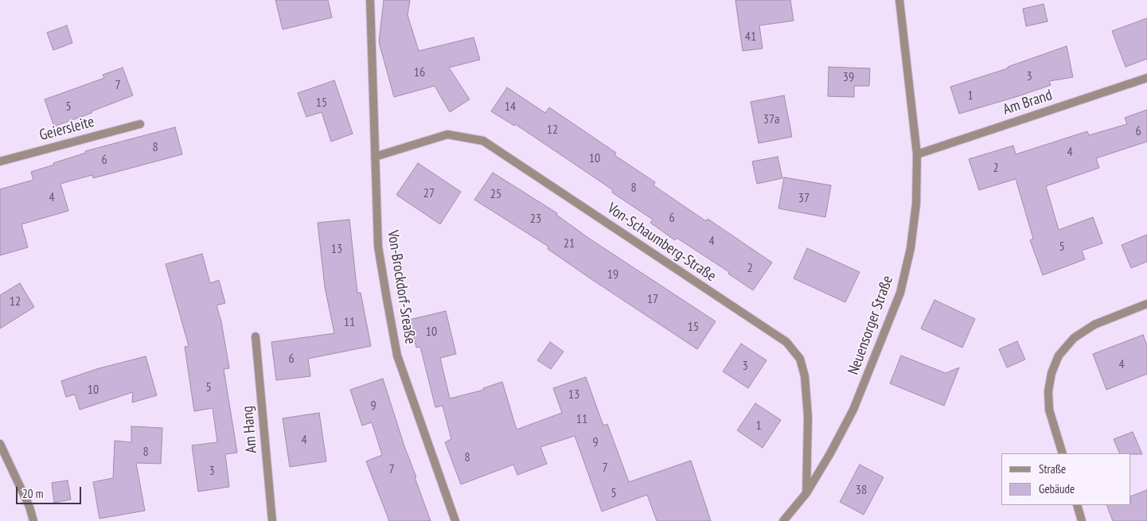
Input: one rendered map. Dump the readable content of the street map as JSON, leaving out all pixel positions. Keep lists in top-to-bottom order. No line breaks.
{"streets":{"street":["Am Brand","Geiersleite","Von-Schaumberg-Straße","Von-Brockdorf-Sreaße","Neuensorger Straße","Am Hang"]},"crossings":[["Am Brand","Neuensorger Straße"],["Von-Schaumberg-Straße","Von-Brockdorf-Sreaße"],["Von-Schaumberg-Straße","Neuensorger Straße"]],"house_numbers":["41","16","3","39","7","1","15","5","14","37a","12","6","8","4","10","6","2","8","27","25","4","37","6","23","4","21","5","13","2","19","17","12","11","15","10","6","4","3","5","10","13","9","11","1","4","9","8","8","7","7","3","38","5"],"legend":["Straße","Gebäude"],"scale_bar":"20 m"}
